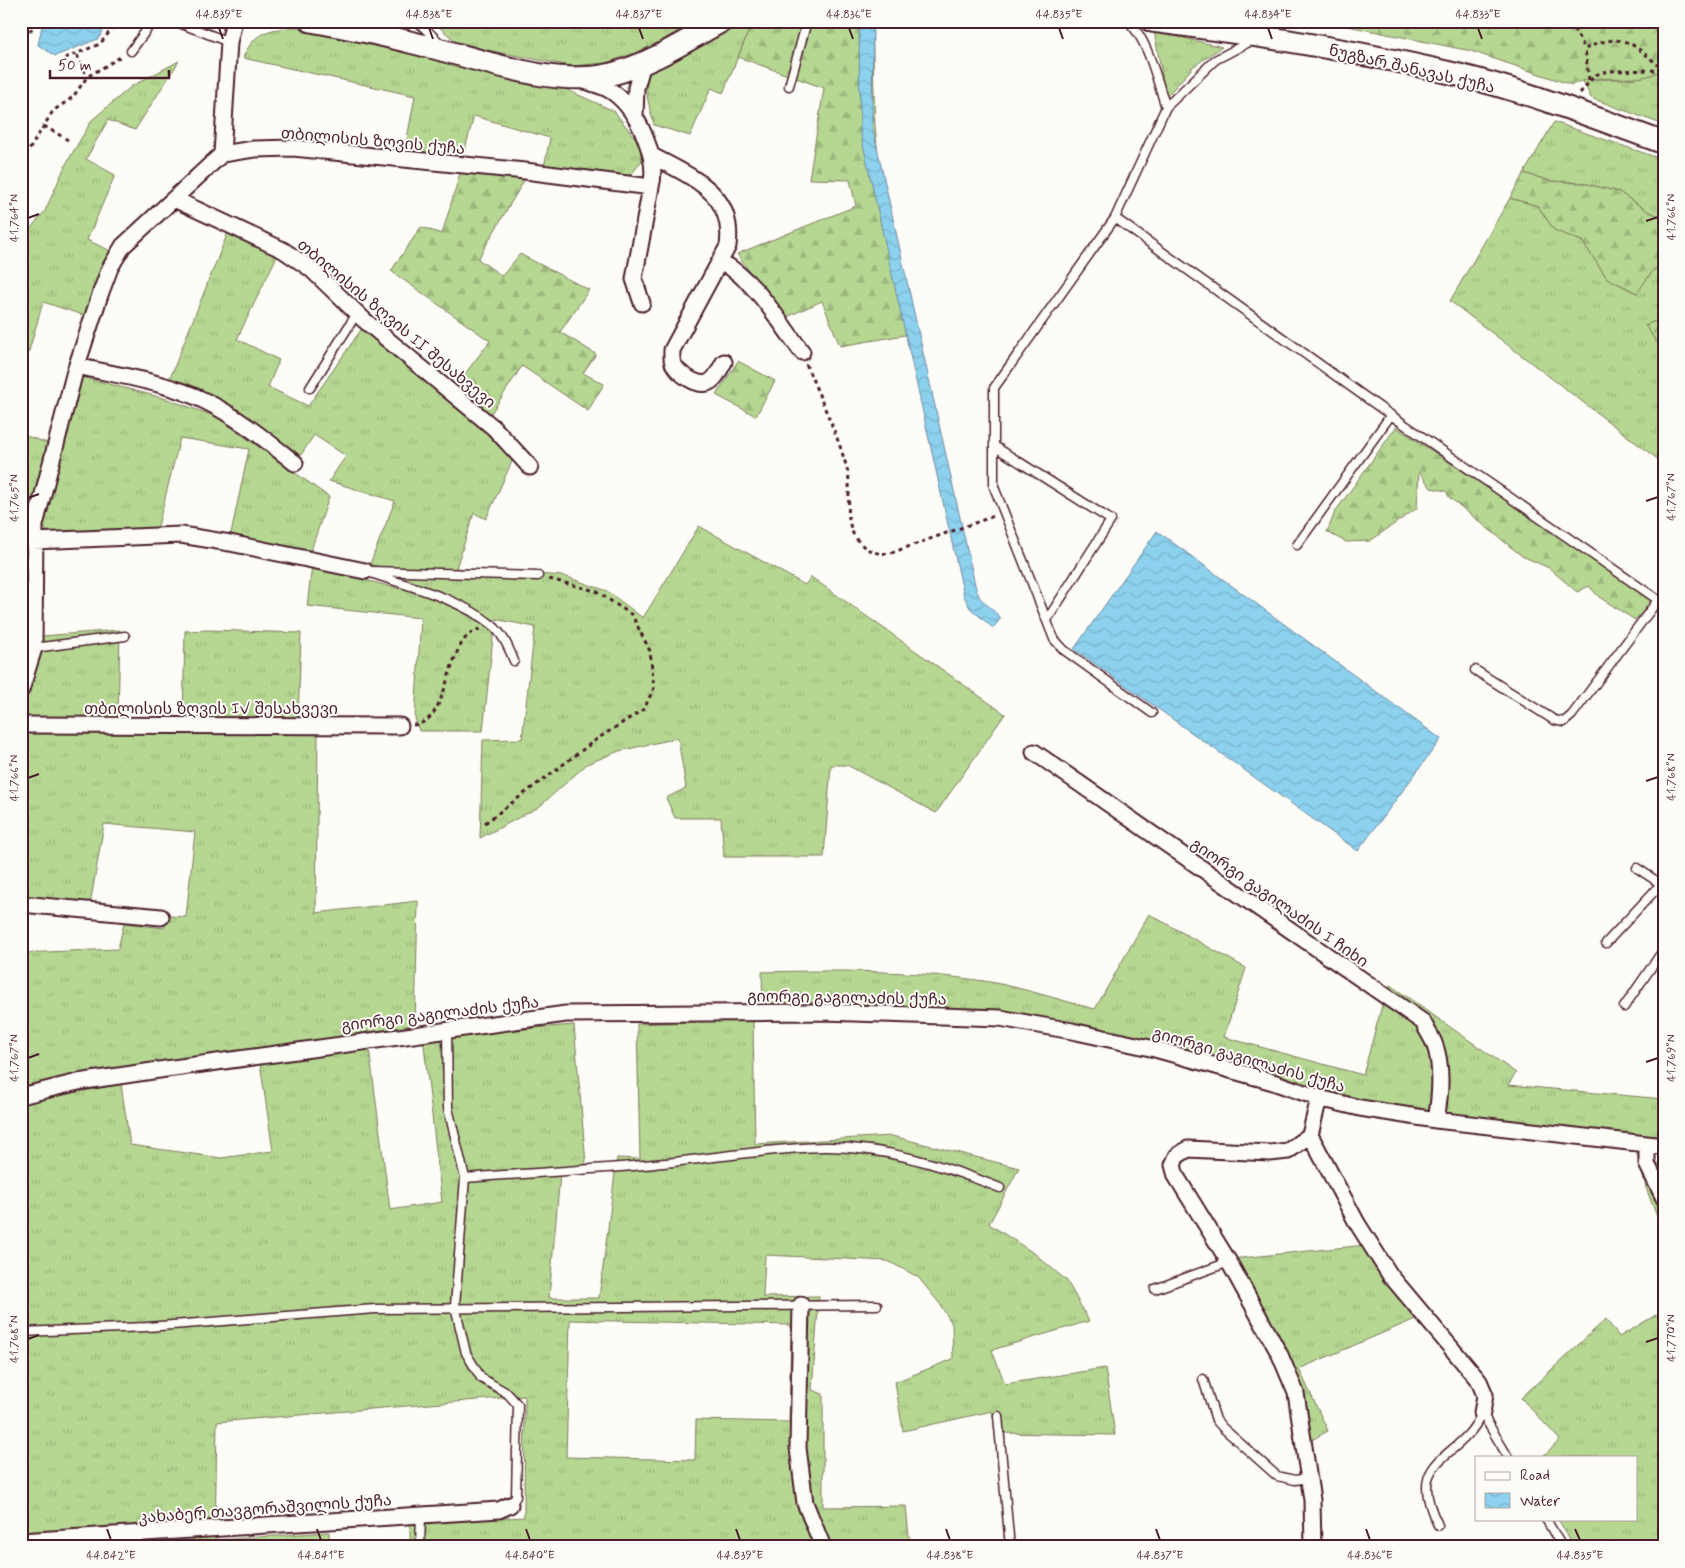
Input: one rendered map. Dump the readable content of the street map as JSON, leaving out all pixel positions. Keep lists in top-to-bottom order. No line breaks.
{"streets":{"main road":["ნუგზარ შანავას ქუჩა"],"street":["თბილისის ზღვის ქუჩა","თბილისის ზღვის II შესახვევი","თბილისის ზღვის IV შესახვევი","გიორგი გაგილაძის I ჩიხი","გიორგი გაგილაძის ქუჩა","კახაბერ თავგორაშვილის ქუჩა"]},"crossings":[["გიორგი გაგილაძის I ჩიხი","გიორგი გაგილაძის ქუჩა"]],"legend":["Road","Water"],"scale_bar":"50 m","coordinates":["44.839°E","44.838°E","44.837°E","44.836°E","44.835°E","44.834°E","44.833°E","41.766°N","41.764°N","41.767°N","41.765°N","41.768°N","41.769°N","41.770°N","44.842°E","44.841°E","44.840°E"]}
